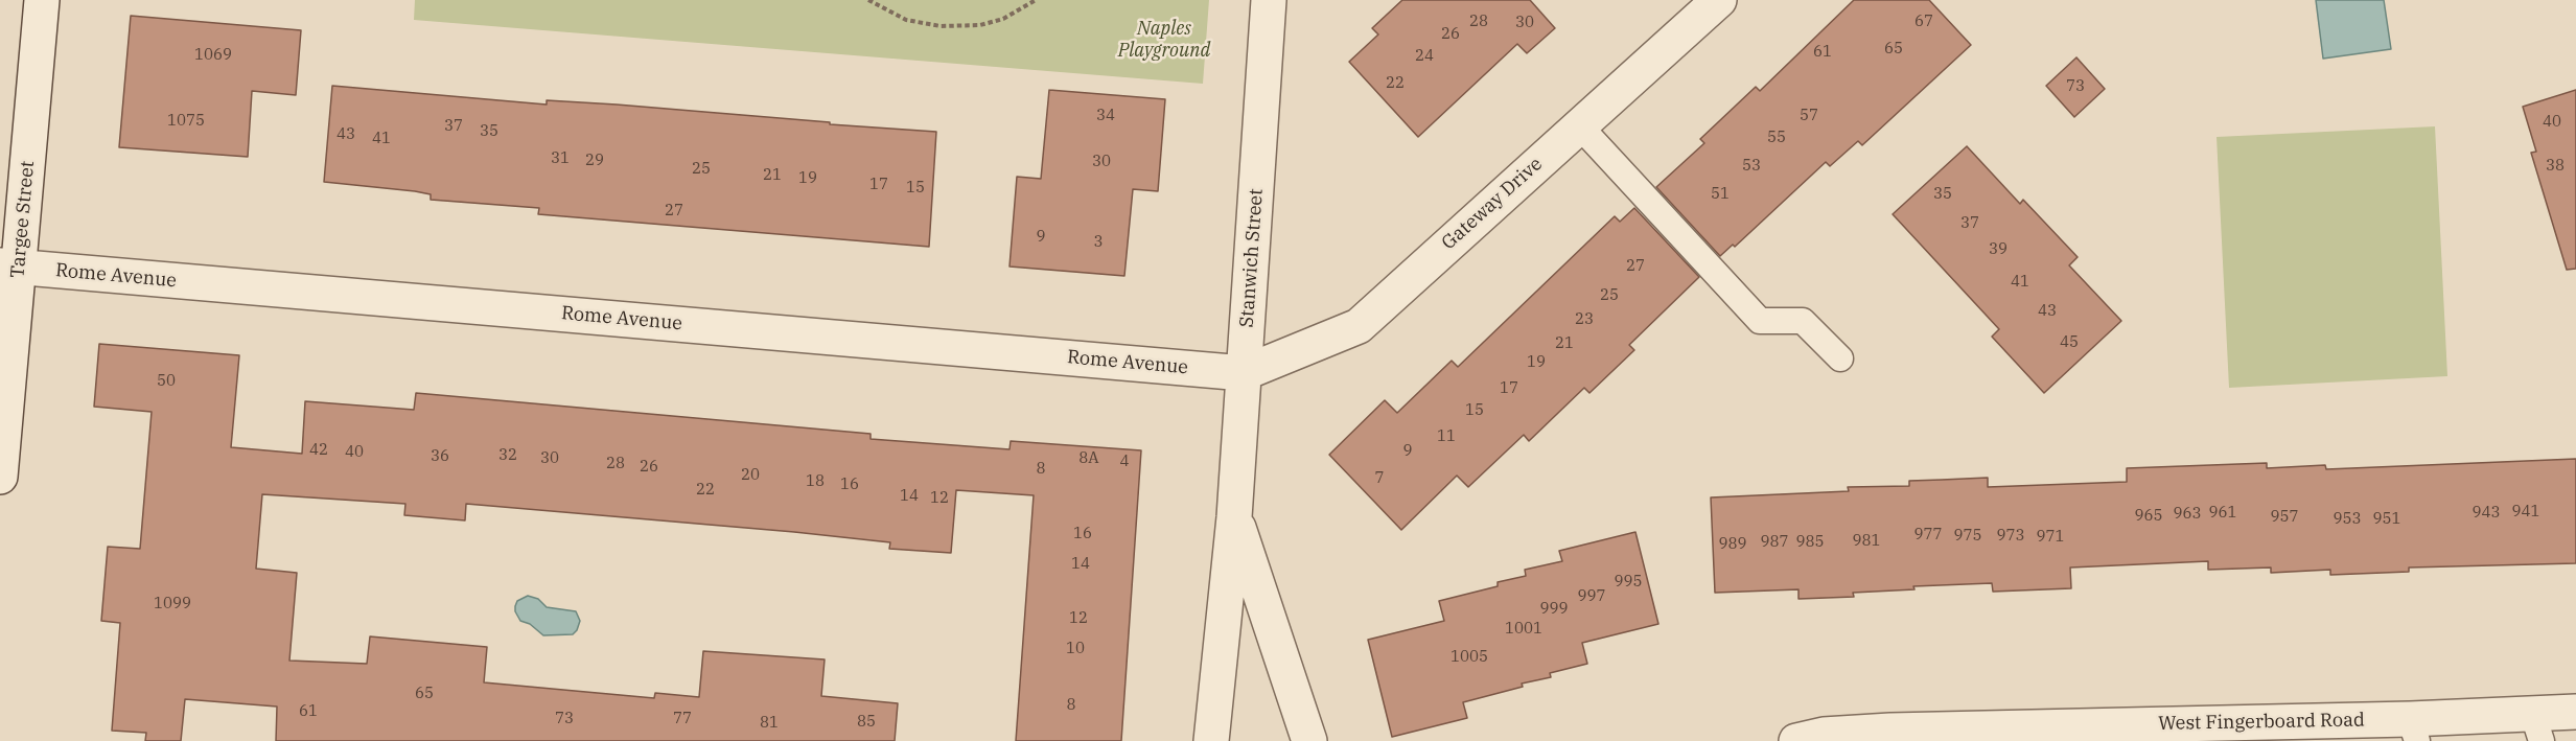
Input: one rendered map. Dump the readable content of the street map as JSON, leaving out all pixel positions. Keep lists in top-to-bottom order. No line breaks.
{"streets":{"street":["Gateway Drive","Targee Street","Stanwich Street","Rome Avenue","West Fingerboard Road"]},"crossings":[["Gateway Drive","Stanwich Street"],["Gateway Drive","Rome Avenue"],["Targee Street","Rome Avenue"],["Stanwich Street","Rome Avenue"]],"parks":["Naples Playground"],"house_numbers":["28","67","30","26","65","61","1069","24","22","73","34","57","1075","40","37","35","43","55","41","31","29","30","53","38","25","21","19","17","15","51","35","27","37","9","3","39","27","41","25","43","23","45","21","19","50","17","15","11","42","9","40","32","36","30","8A","4","28","26","8","20","7","18","16","22","14","12","941","961","943","963","965","957","953","951","16","977","975","973","971","981","987","985","989","14","995","997","1099","999","12","1001","10","1005","65","8","61","73","77","85","81"]}
